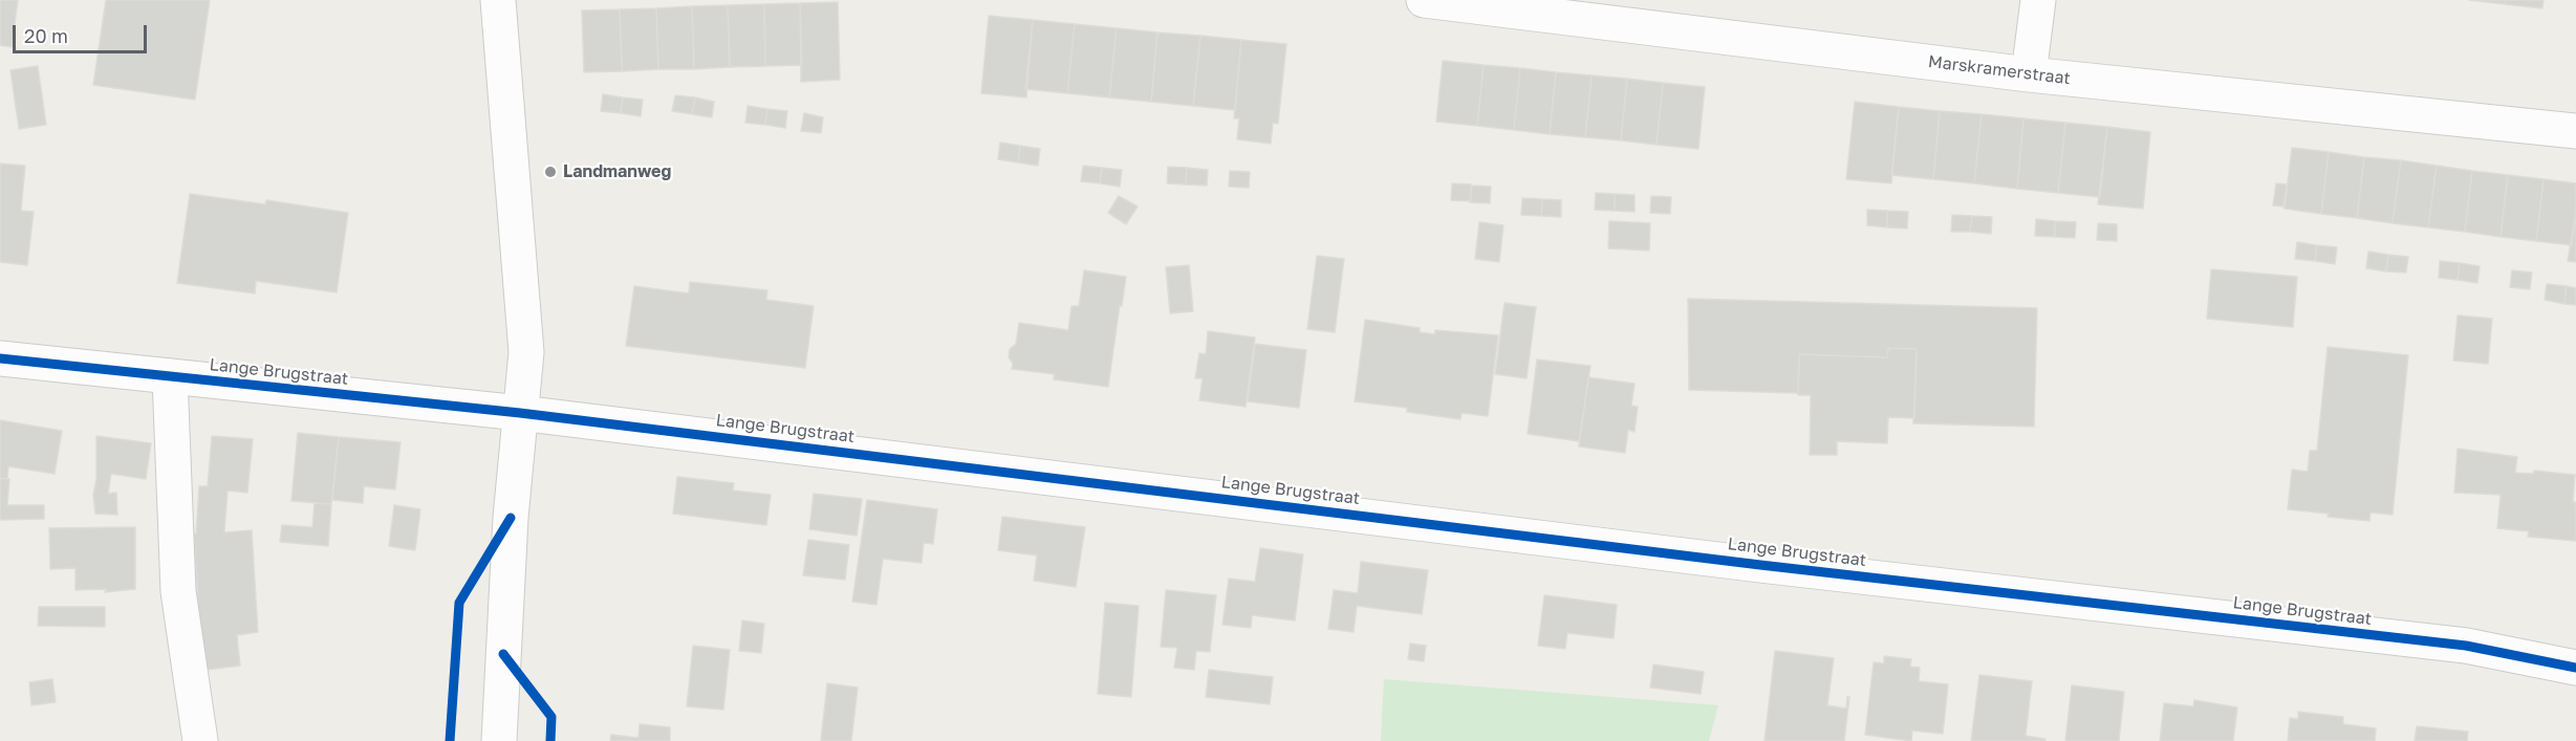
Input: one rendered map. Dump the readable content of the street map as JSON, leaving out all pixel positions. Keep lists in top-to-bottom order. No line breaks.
{"streets":{"street":["Marskramerstraat","Lange Brugstraat"]},"places":["Landmanweg"],"scale_bar":"20 m"}
